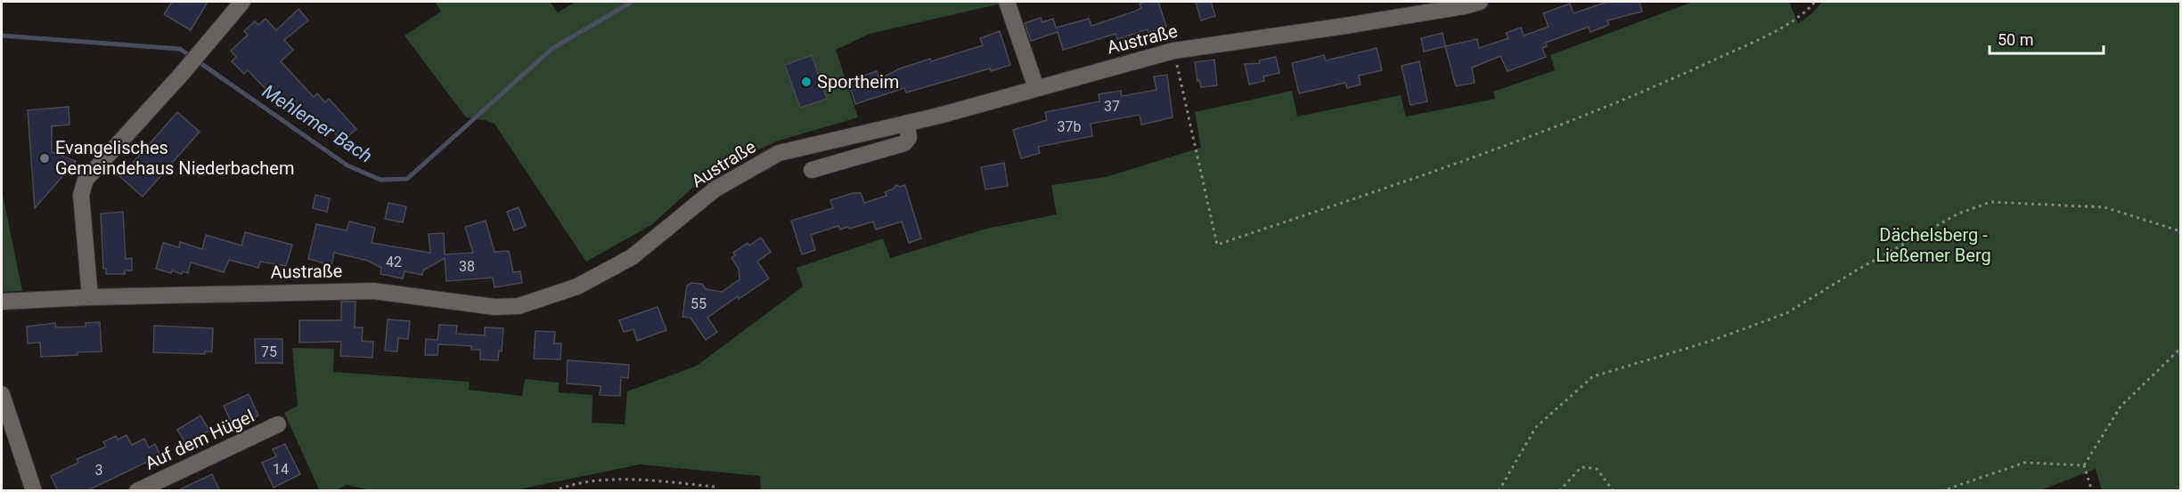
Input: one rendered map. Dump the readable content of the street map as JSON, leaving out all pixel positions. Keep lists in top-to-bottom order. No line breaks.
{"streets":{"street":["Austraße","Auf dem Hügel"]},"water":["Mehlemer Bach"],"parks":["Dächelsberg - Ließemer Berg"],"places":["Sportheim","Evangelisches Gemeindehaus Niederbachem"],"house_numbers":["37","37b","42","38","55","75","14","3"],"scale_bar":"50 m"}
